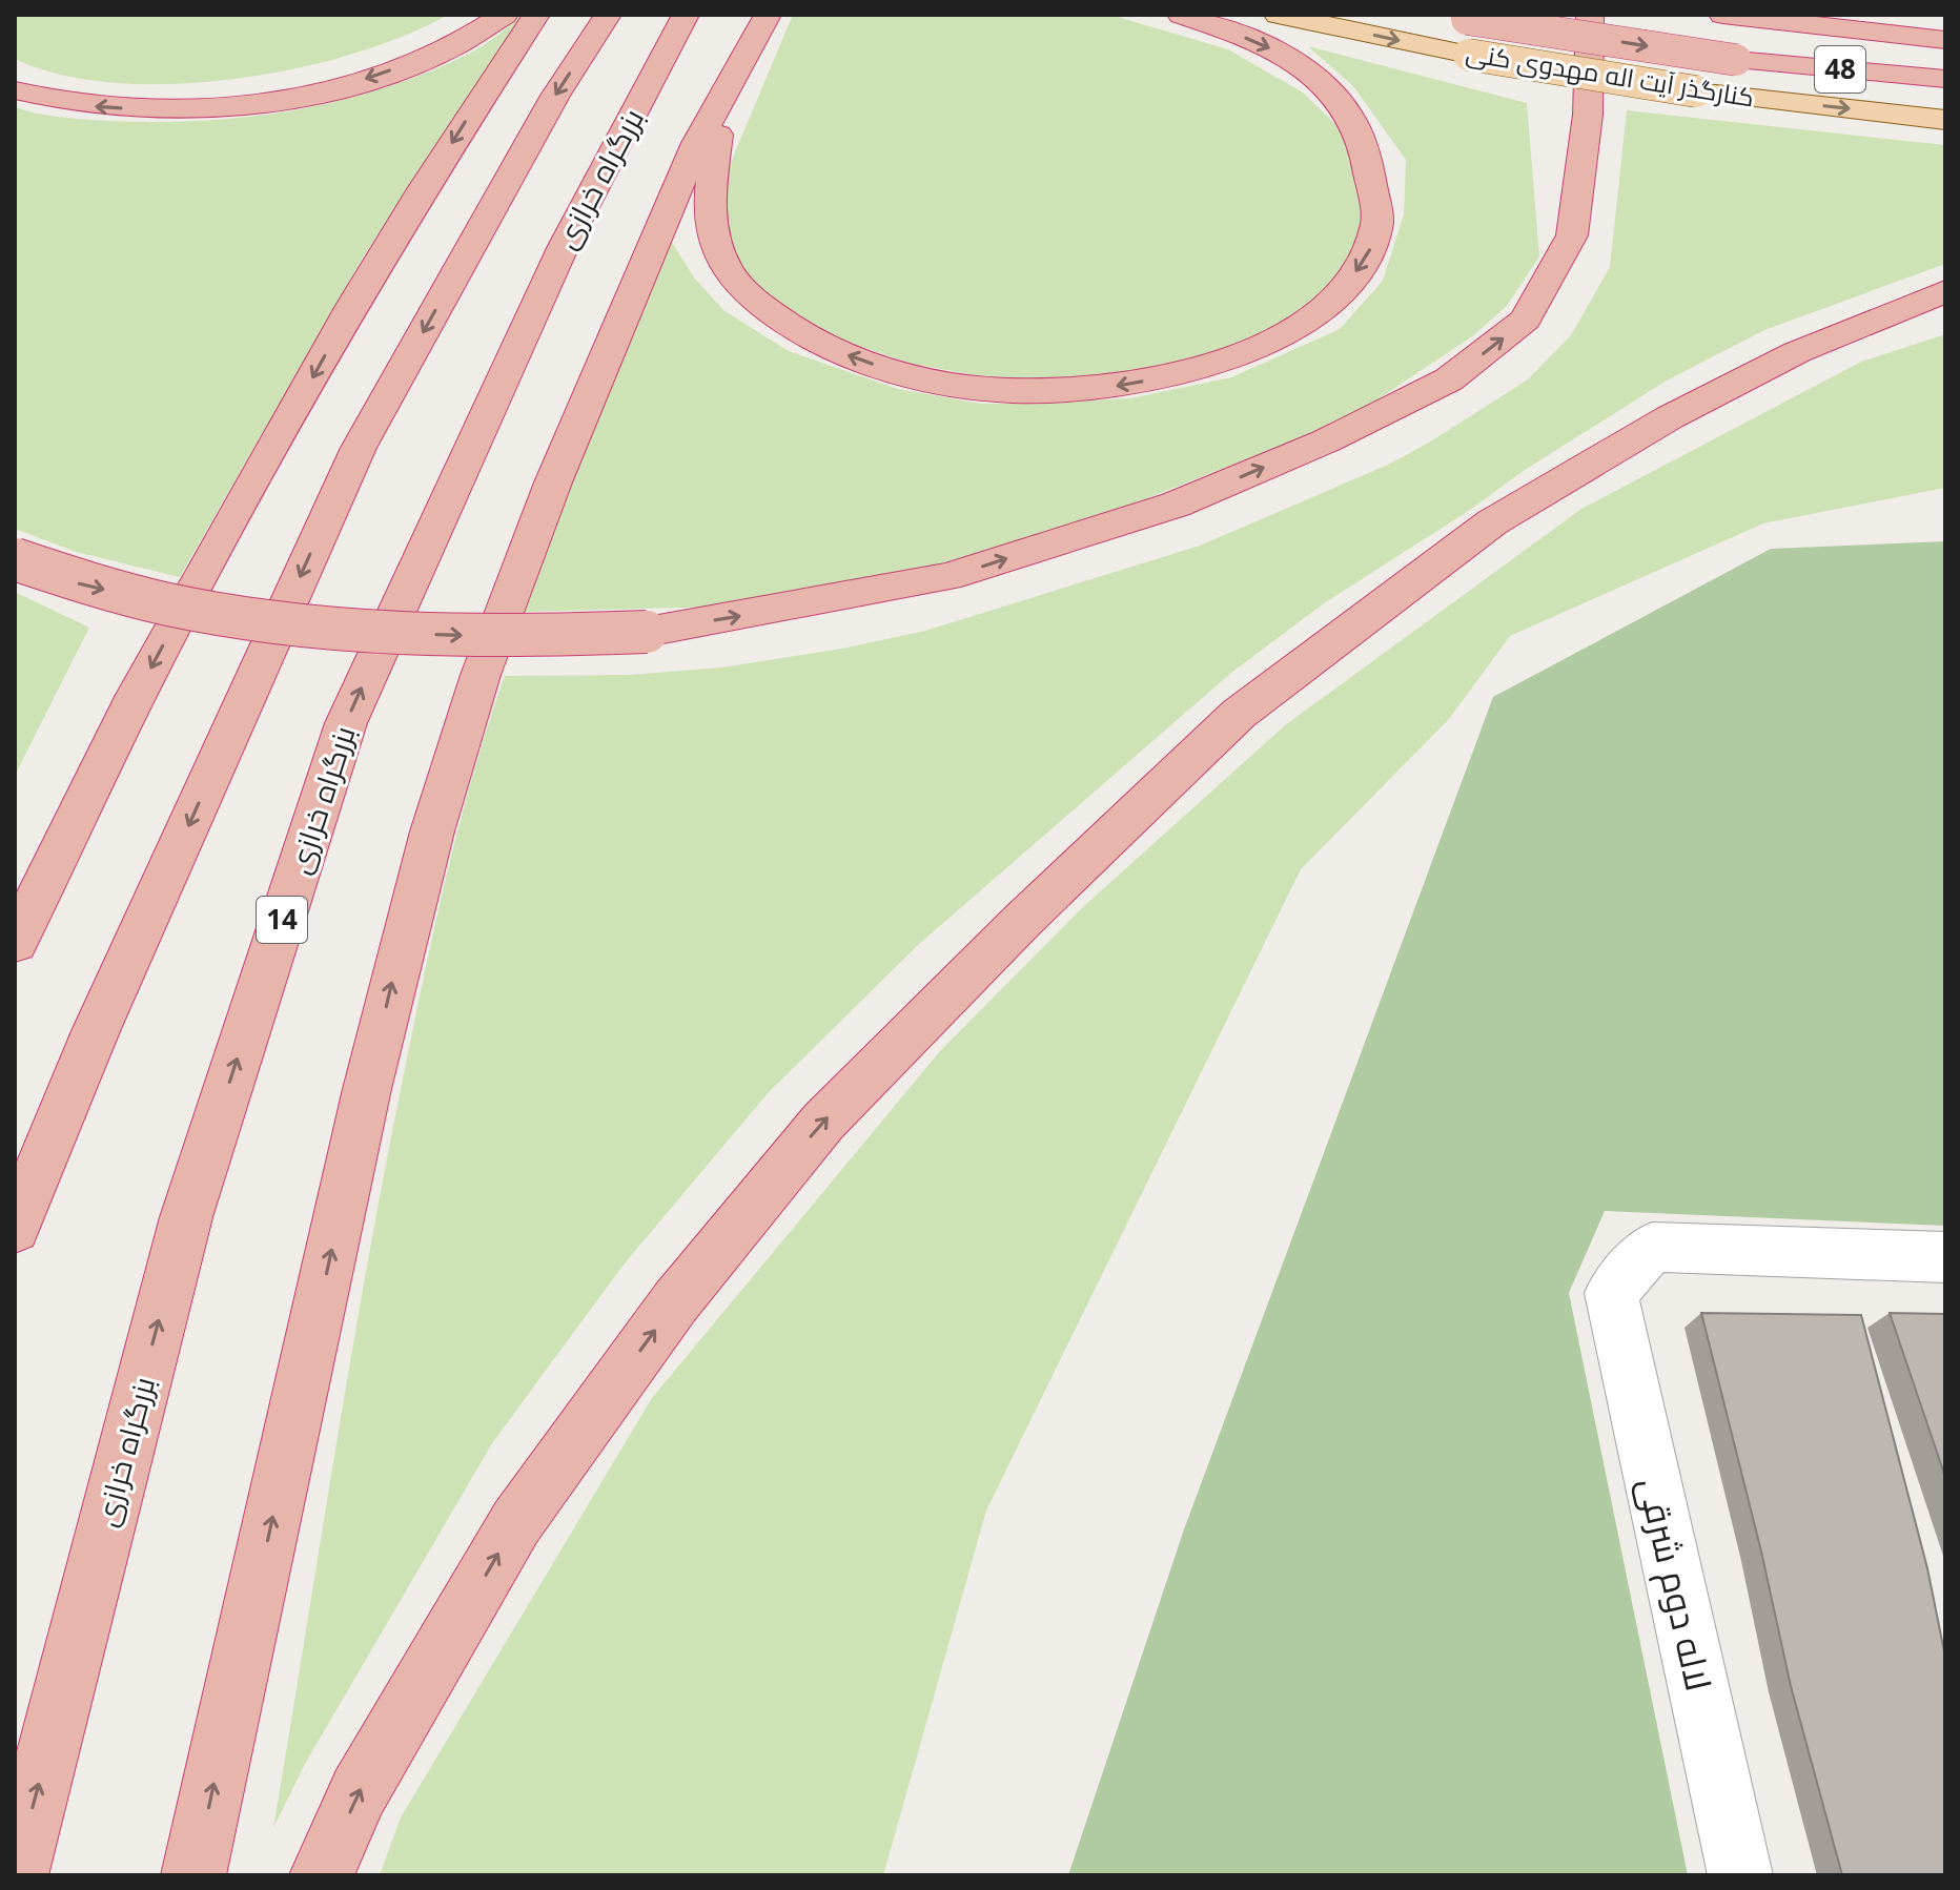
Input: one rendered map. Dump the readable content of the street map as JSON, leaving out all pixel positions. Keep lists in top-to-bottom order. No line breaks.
{"streets":{"highway":["48","بزرگراه خرازی","14"],"main road":["کنارگذر آیت اله مهدوی کنی"],"street":["لاله دوم شرقی"]},"one_way":["کنارگذر آیت اله مهدوی کنی"]}
